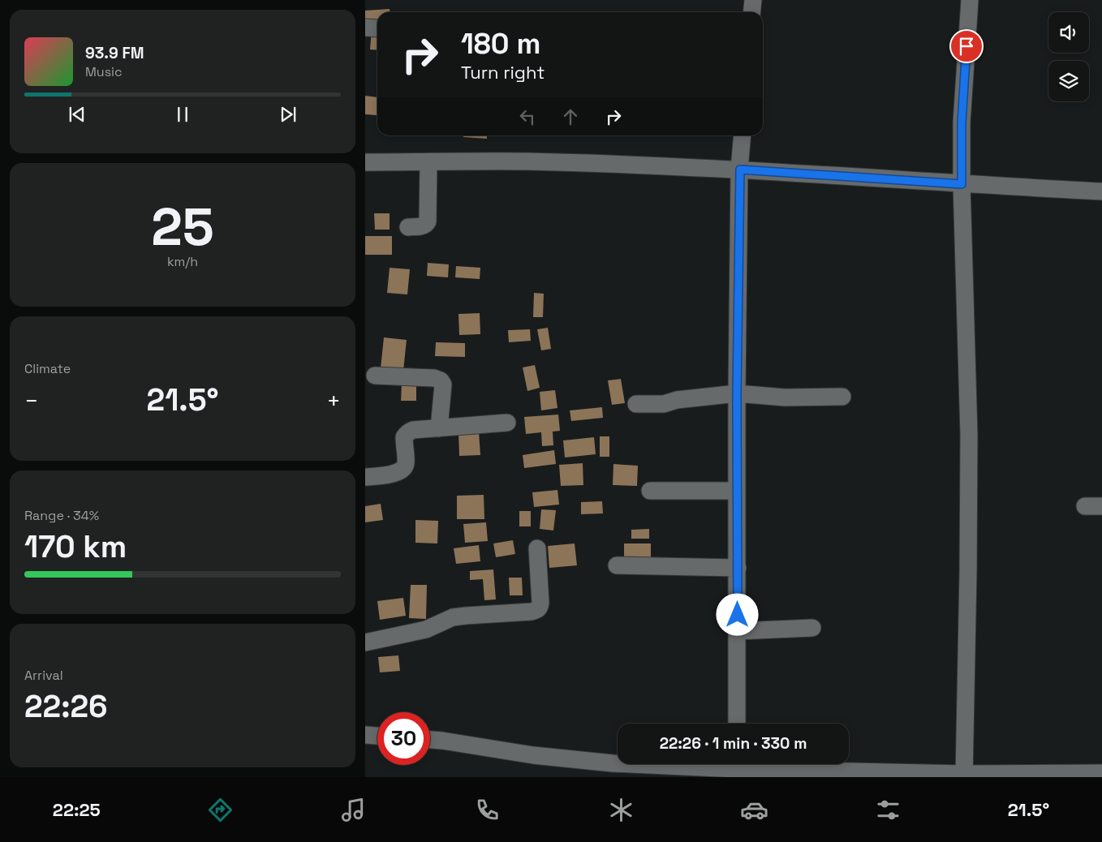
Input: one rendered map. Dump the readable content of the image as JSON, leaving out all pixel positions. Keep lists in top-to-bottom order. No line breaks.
{"page":{"turn":["180 m","Turn right"],"song":["93.9 FM","Music"],"tile":[["25","km/h"],"Climate",["Range · 34%","170 km"],["Arrival","22:26"]],"heat":["−","21.5°","+"],"limit":"30","trip":"22:26 · 1 min · 330 m","tabs":["22:25","21.5°"]}}
